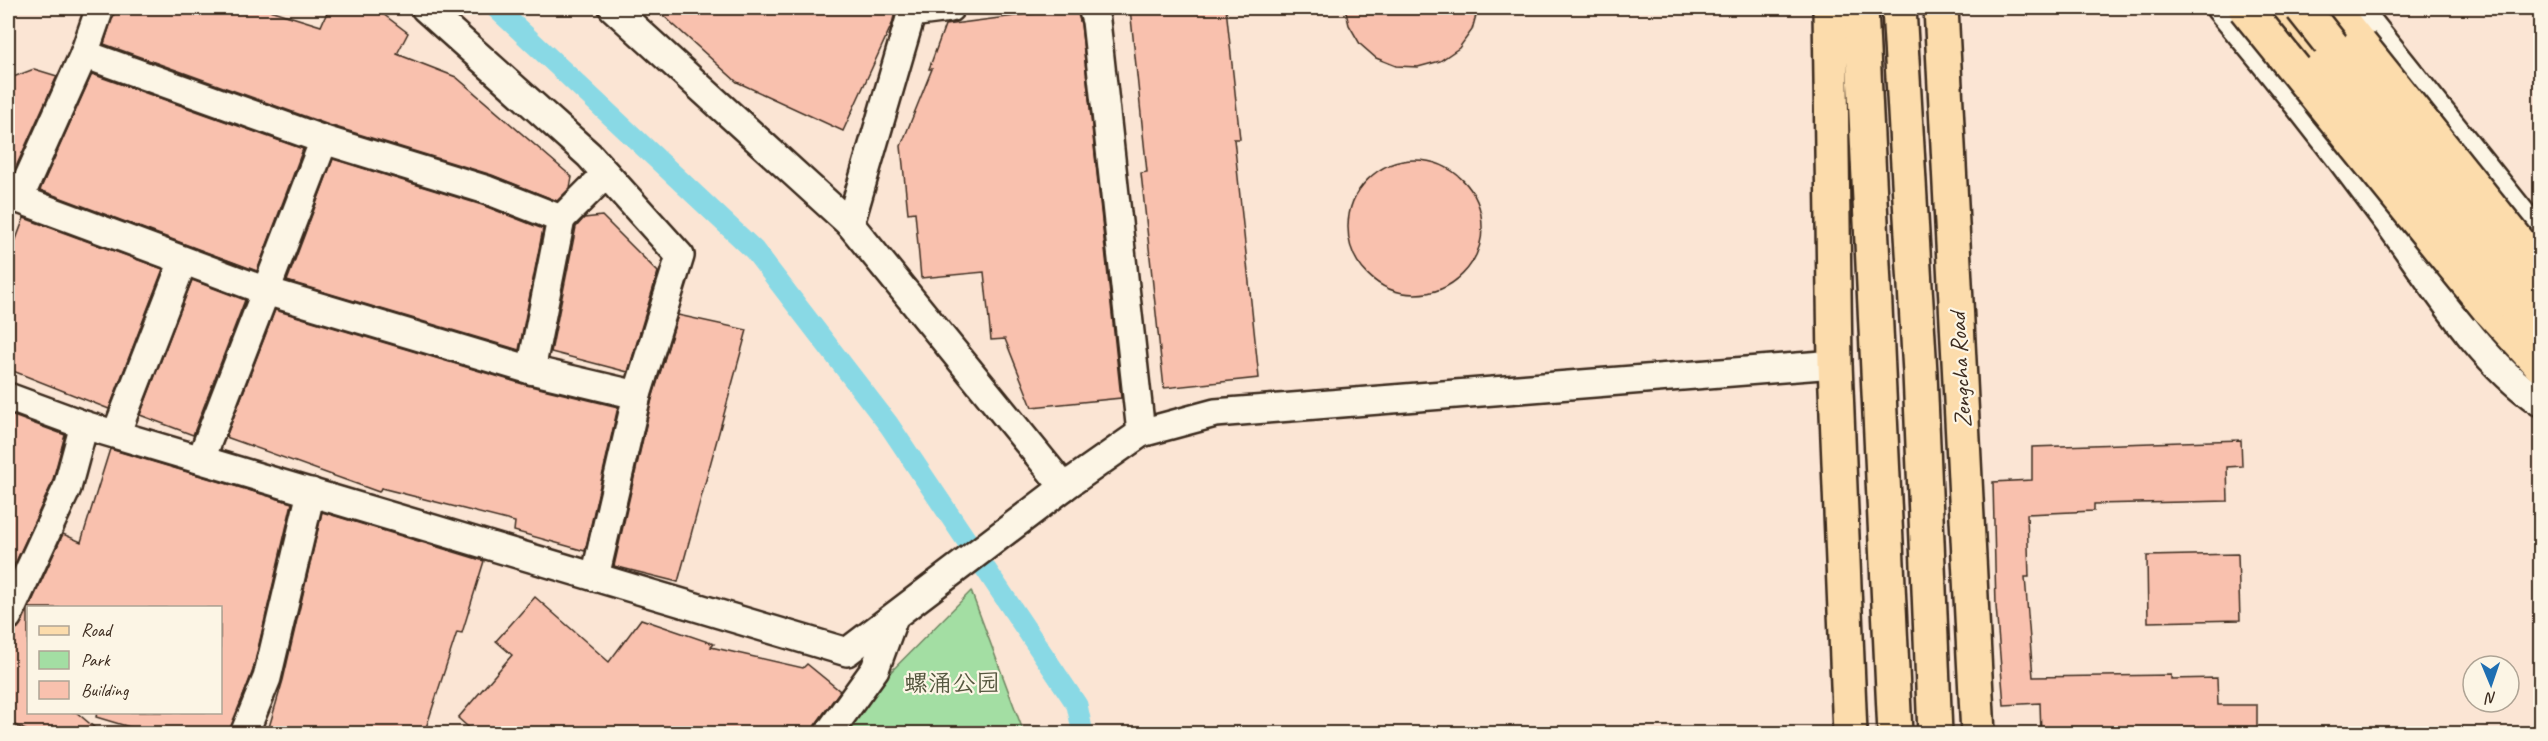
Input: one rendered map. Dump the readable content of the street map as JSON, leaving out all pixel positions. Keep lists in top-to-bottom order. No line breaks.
{"streets":{"main road":["Zengcha Road"]},"parks":["螺涌公园"],"legend":["Road","Park","Building"],"north":"bottom"}
